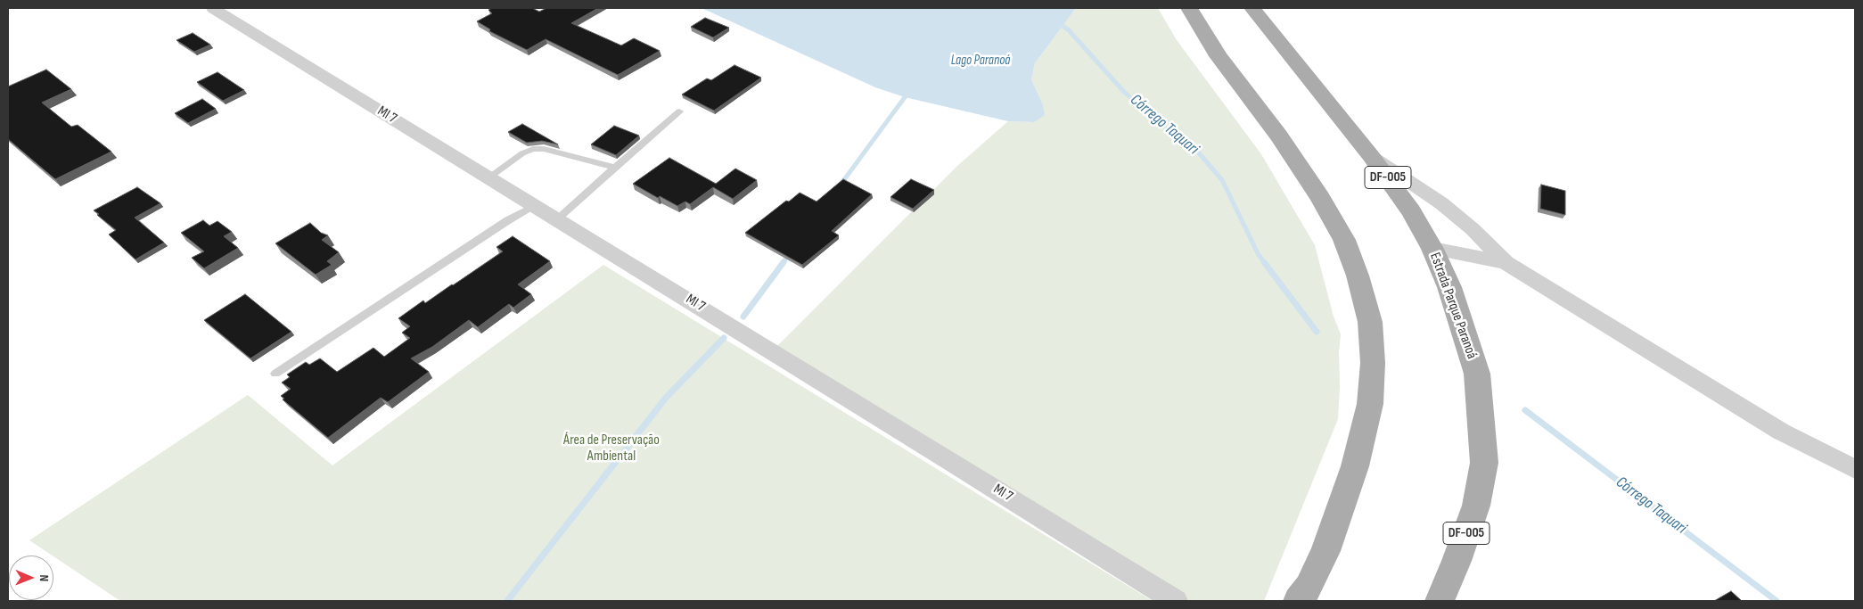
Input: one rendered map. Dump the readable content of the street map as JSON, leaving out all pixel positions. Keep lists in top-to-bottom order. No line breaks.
{"streets":{"main road":["DF-005","Estrada Parque Paranoá"],"street":["MI 7"]},"water":["Lago Paranoá","Córrego Taquari"],"parks":["Área de Preservação Ambiental"],"north":"right"}
